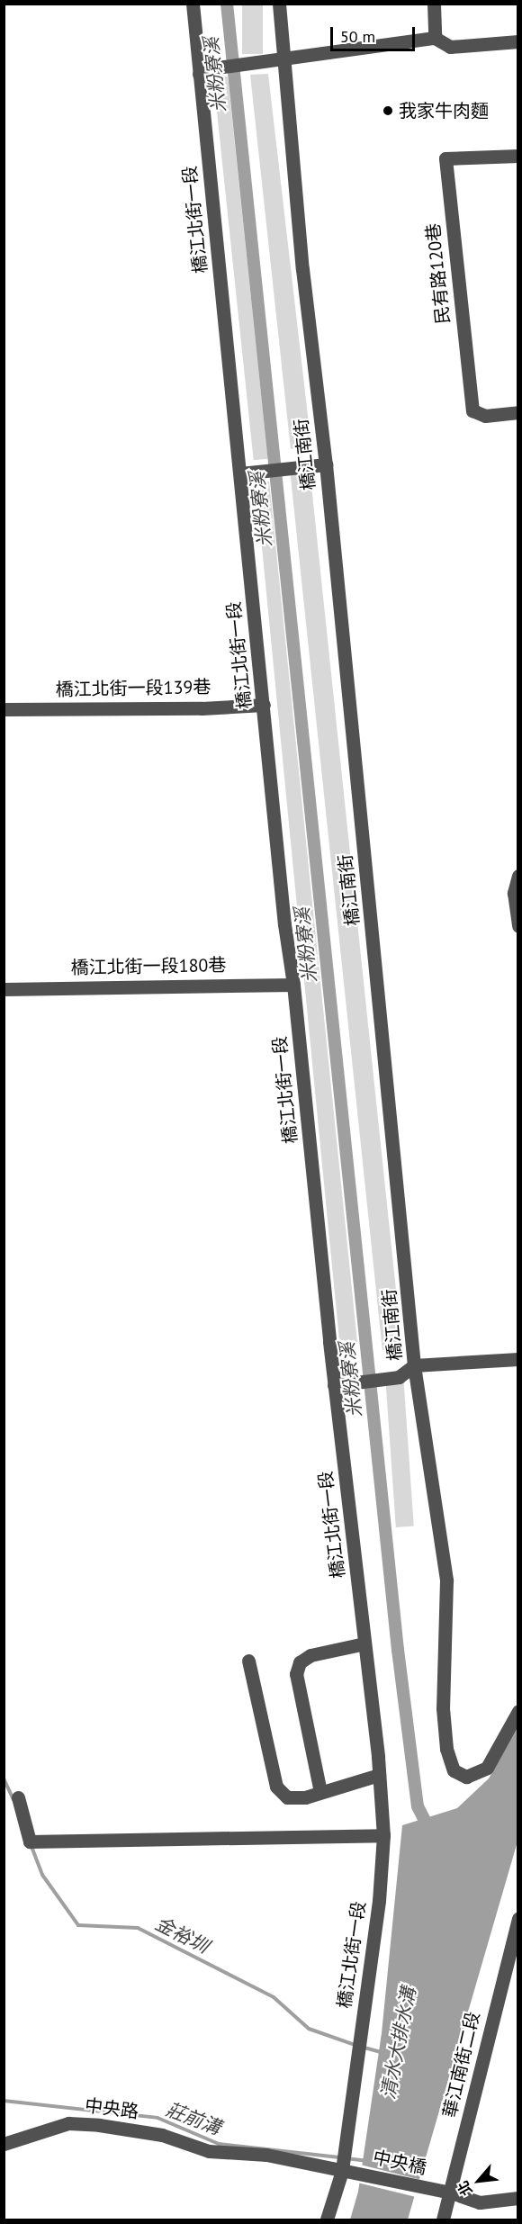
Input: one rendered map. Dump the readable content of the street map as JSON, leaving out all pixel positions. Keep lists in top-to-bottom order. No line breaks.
{"streets":{"street":["橋江北街一段","民有路120巷","橋江南街","橋江北街一段139巷","橋江北街一段180巷","華江南街二段","中央路","中央橋"]},"crossings":[["橋江北街一段","橋江北街一段139巷"],["橋江北街一段","橋江北街一段180巷"],["橋江北街一段","中央路"],["橋江北街一段","中央橋"],["華江南街二段","中央橋"],["中央路","中央橋"]],"water":["米粉寮溪","金裕圳","清水大排水溝","莊前溝"],"places":["我家牛肉麵"],"scale_bar":"50 m","north":"bottom left"}
